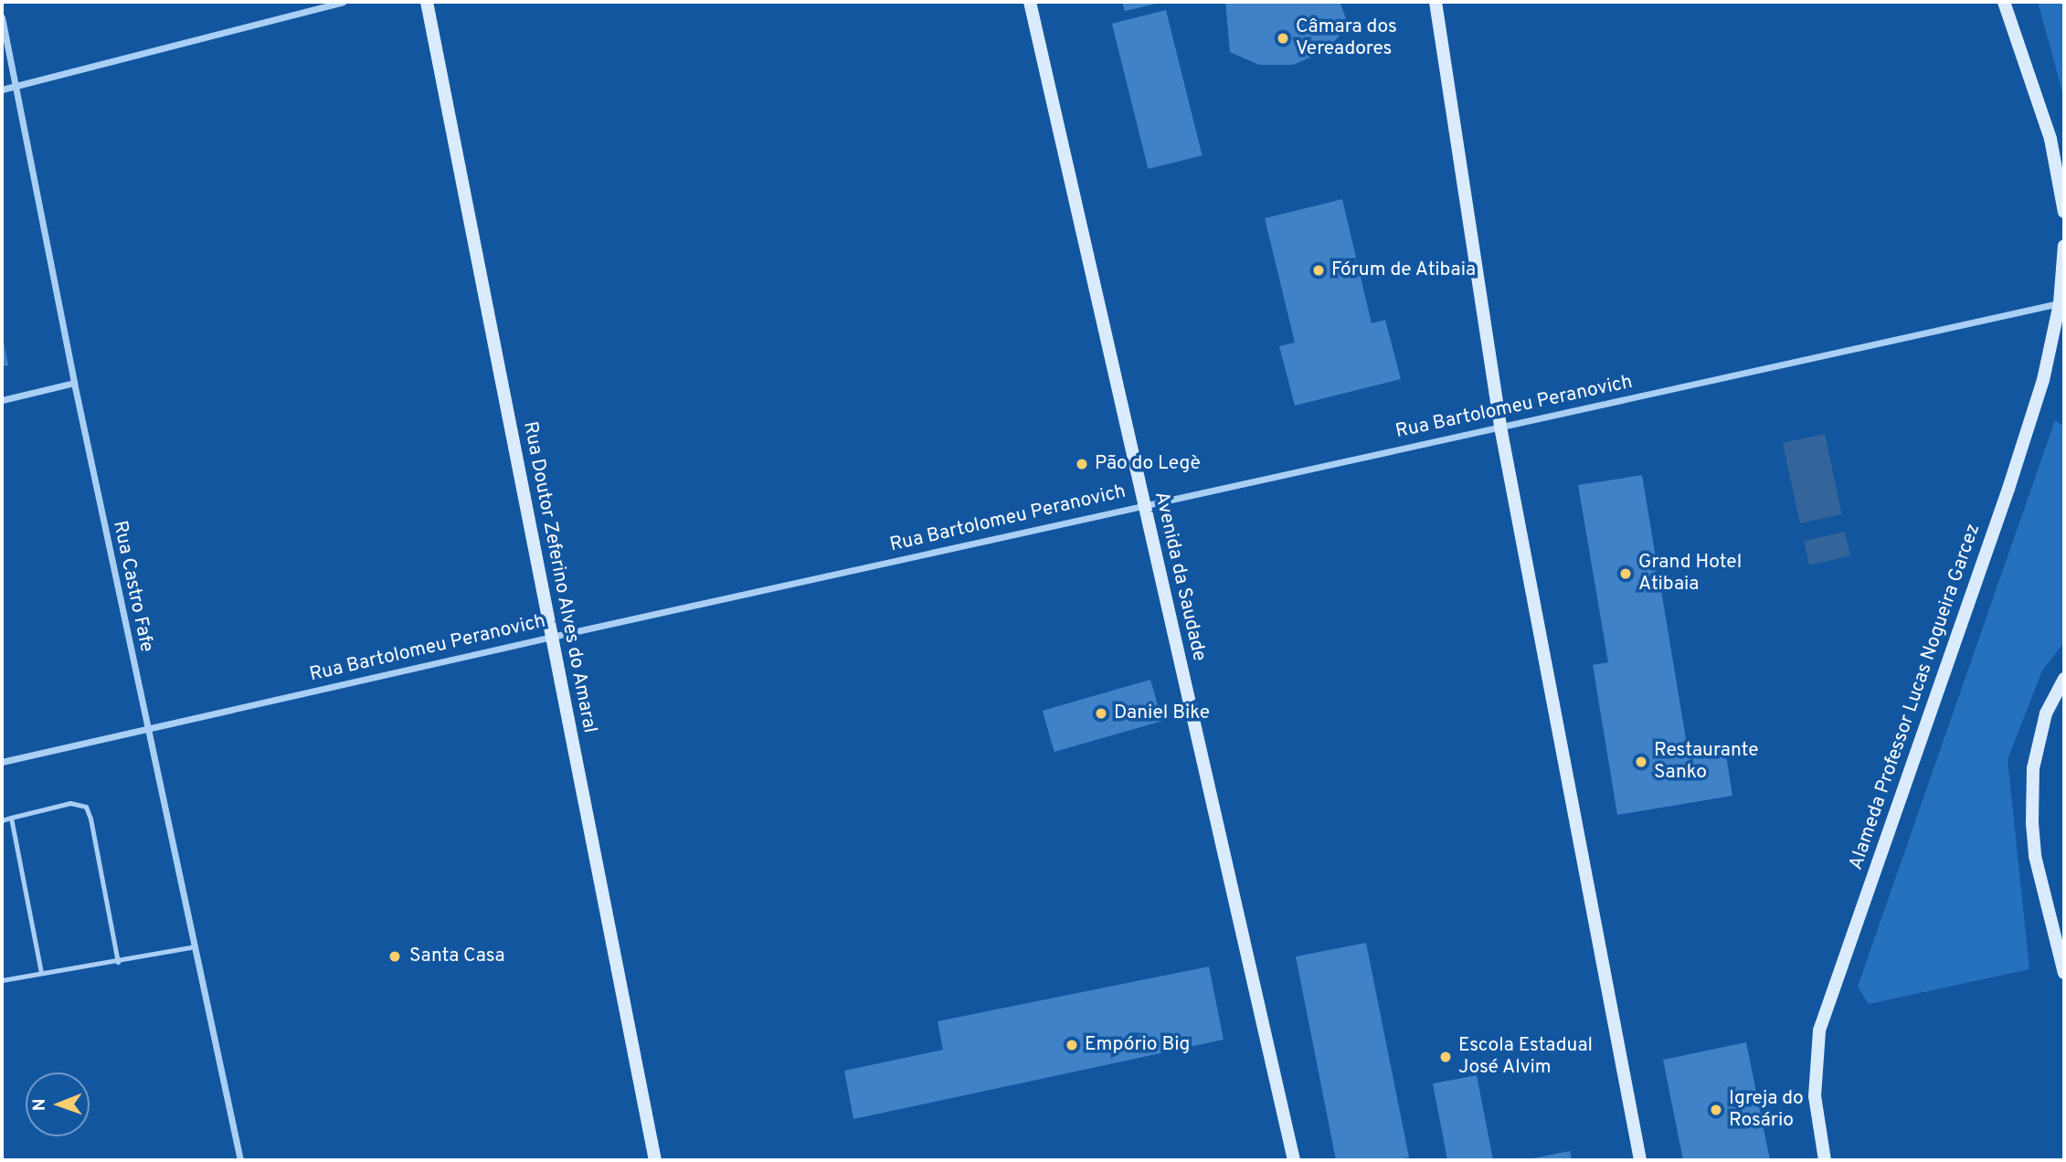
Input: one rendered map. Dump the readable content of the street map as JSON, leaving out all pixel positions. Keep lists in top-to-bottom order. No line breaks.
{"streets":{"street":["Rua Bartolomeu Peranovich","Avenida da Saudade","Rua Doutor Zeferino Alves do Amaral","Rua Castro Fafe","Alameda Professor Lucas Nogueira Garcez"]},"crossings":[["Rua Bartolomeu Peranovich","Avenida da Saudade"],["Rua Bartolomeu Peranovich","Rua Doutor Zeferino Alves do Amaral"],["Rua Bartolomeu Peranovich","Rua Castro Fafe"],["Rua Bartolomeu Peranovich","Alameda Professor Lucas Nogueira Garcez"]],"places":["Câmara dos Vereadores","Fórum de Atibaia","Pão do Legè","Grand Hotel Atibaia","Daniel Bike","Restaurante Sanko","Santa Casa","Empório Big","Escola Estadual José Alvim","Igreja do Rosário"],"north":"left"}
